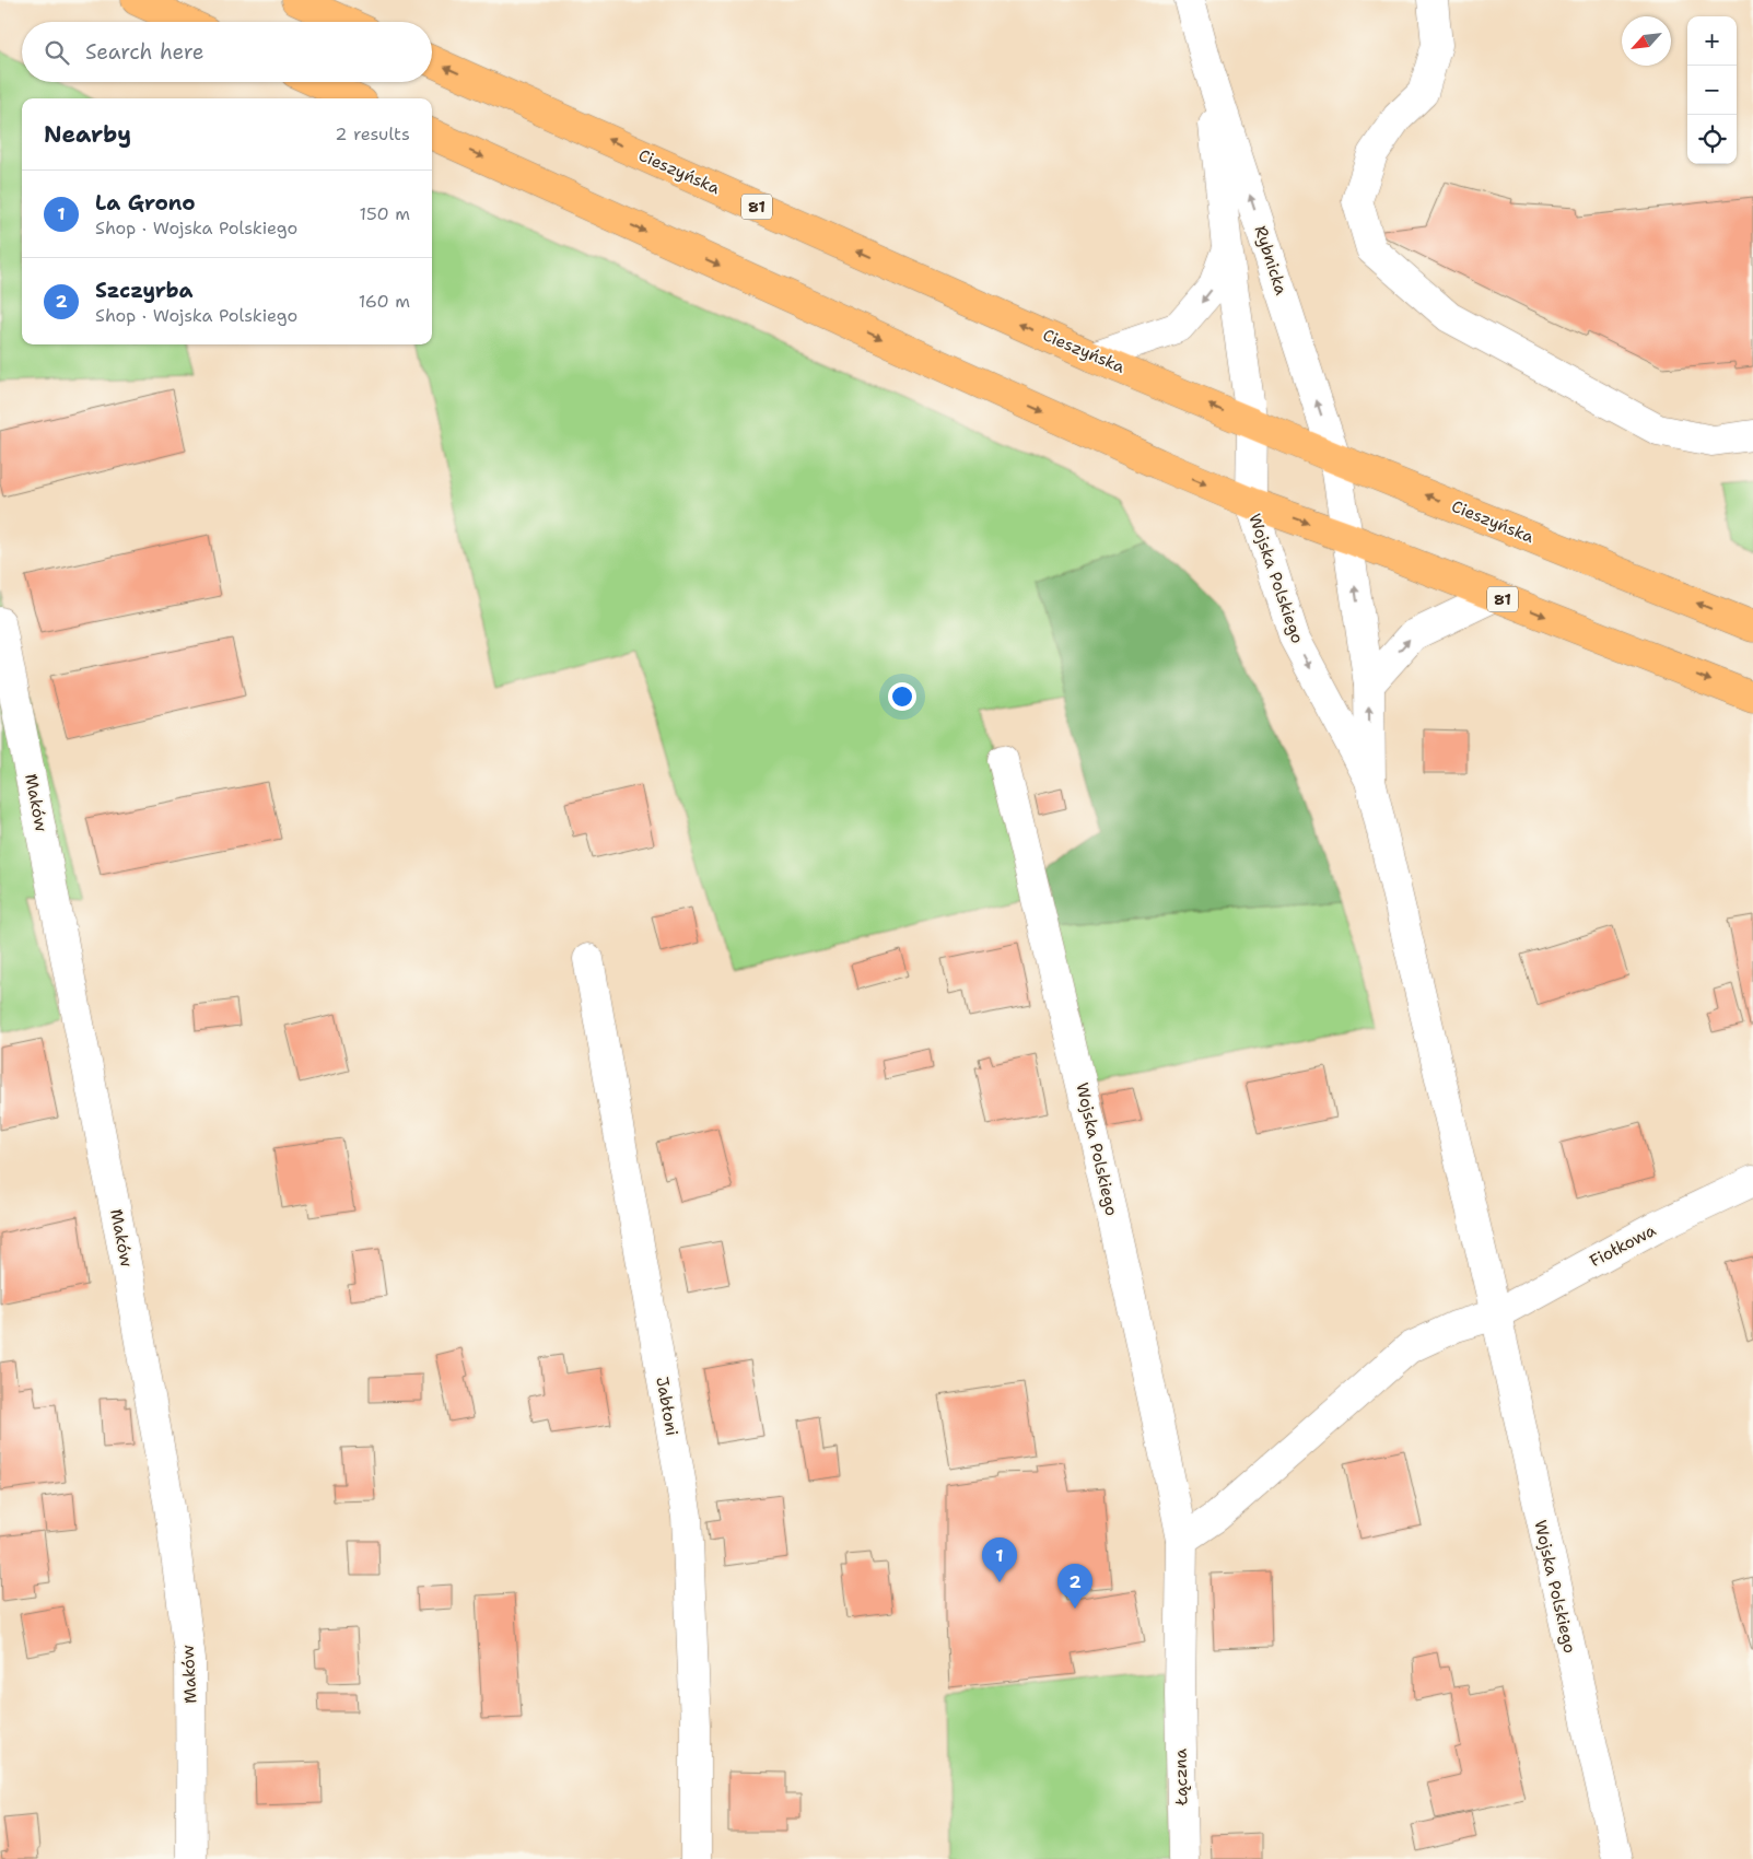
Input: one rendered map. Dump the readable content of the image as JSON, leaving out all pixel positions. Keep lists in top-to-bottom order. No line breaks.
{"streets":{"main road":["Cieszyńska","81"],"street":["Rybnicka","Wojska Polskiego","Maków","Fiołkowa","Jabłoni","Łączna"]},"crossings":[["Cieszyńska","Rybnicka"],["Cieszyńska","Wojska Polskiego"],["81","Wojska Polskiego"],["Rybnicka","Wojska Polskiego"],["Wojska Polskiego","Fiołkowa"],["Wojska Polskiego","Łączna"]],"north":"bottom left","page":{"map_buttons":["+","−"],"search":"Search here","heading":["Nearby","2 results"],"list":[{"mark":"1","name":"La Grono","note":"Shop · Wojska Polskiego","value":"150 m"},{"mark":"2","name":"Szczyrba","note":"Shop · Wojska Polskiego","value":"160 m"}],"pins":["1","2"]}}
